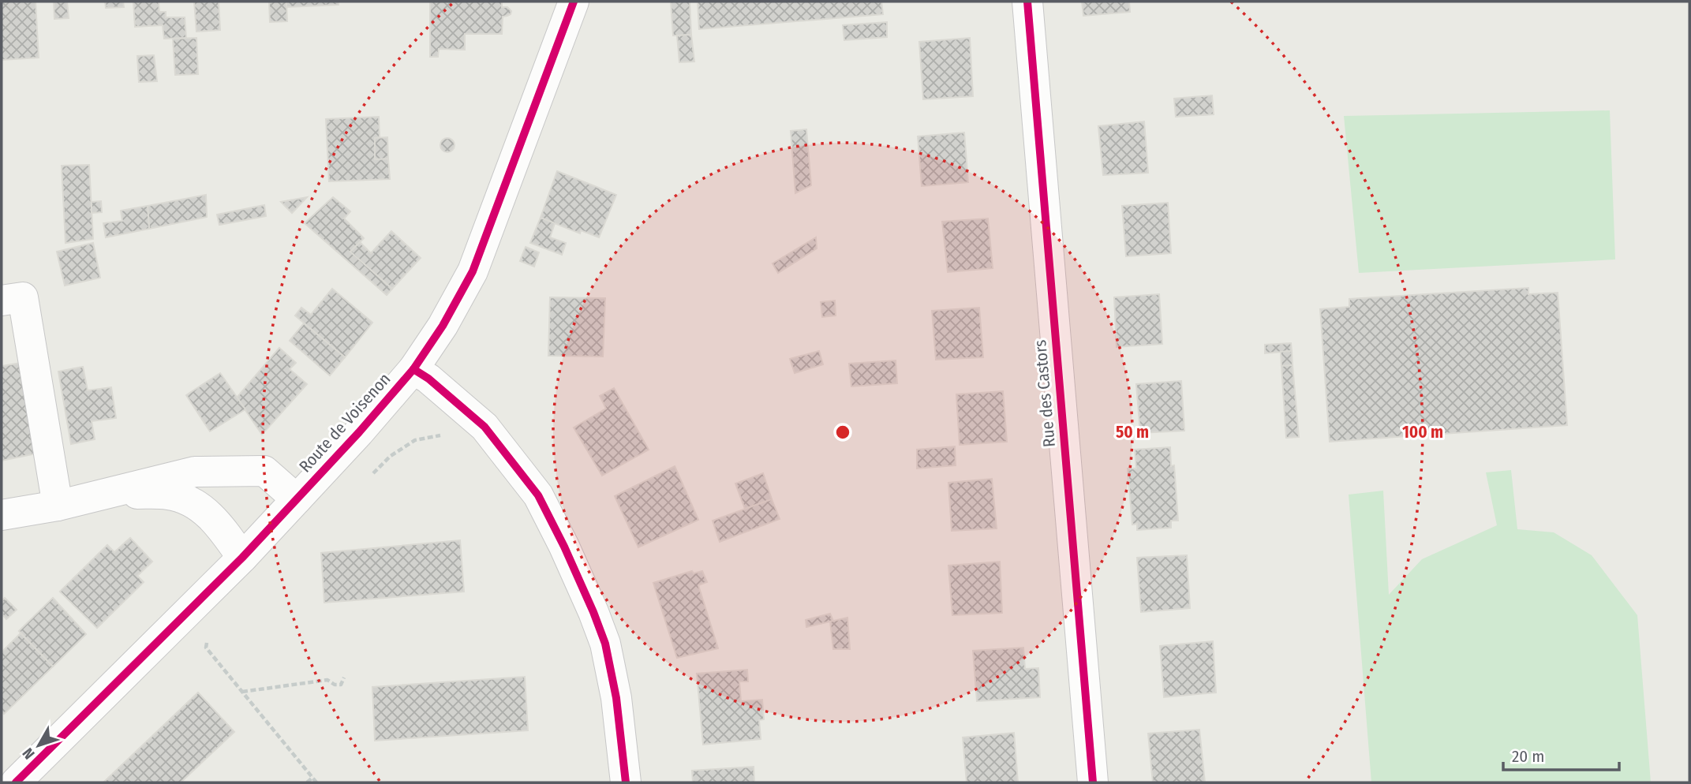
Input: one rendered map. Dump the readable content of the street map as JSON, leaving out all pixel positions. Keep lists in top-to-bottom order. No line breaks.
{"streets":{"street":["Rue des Castors","Route de Voisenon"]},"scale_bar":"20 m","north":"bottom left","rings":["50 m","100 m"]}
